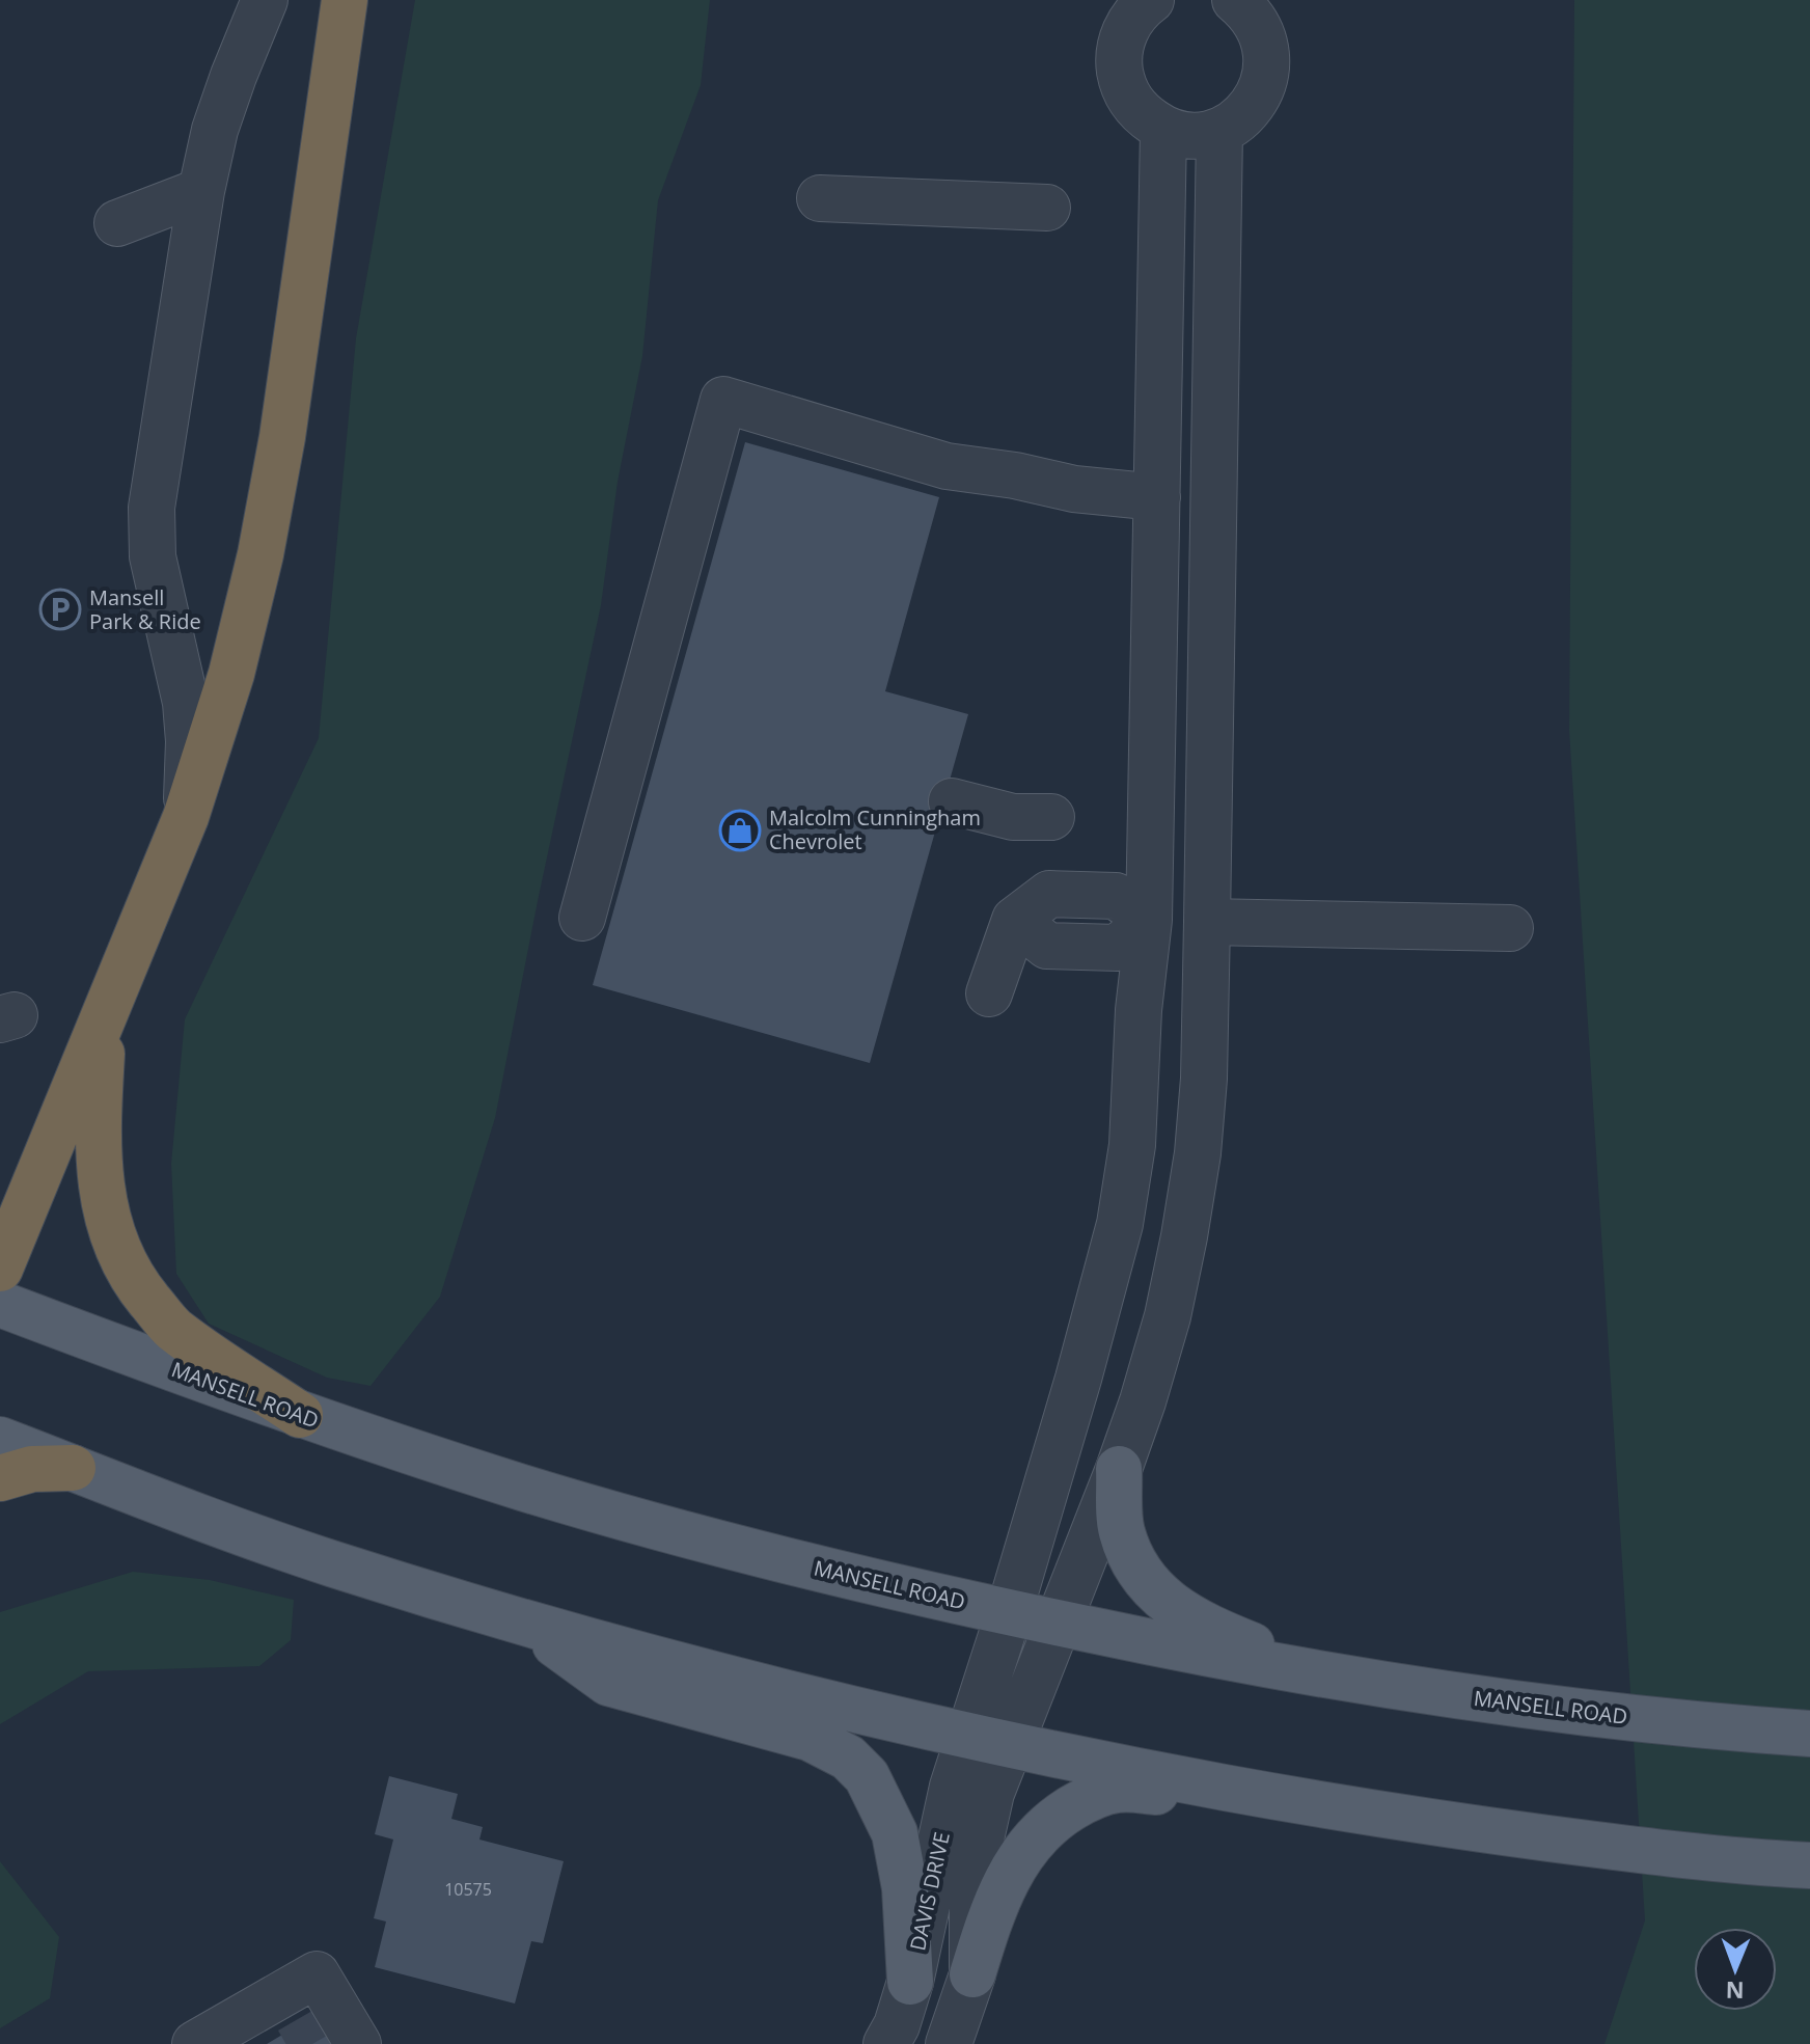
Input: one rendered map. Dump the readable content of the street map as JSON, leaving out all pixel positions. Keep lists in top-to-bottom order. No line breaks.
{"streets":{"main road":["MANSELL ROAD"],"street":["DAVIS DRIVE"]},"places":{"parking":["Mansell Park & Ride"],"shop":["Malcolm Cunningham Chevrolet"]},"house_numbers":["10575"],"north":"bottom"}
